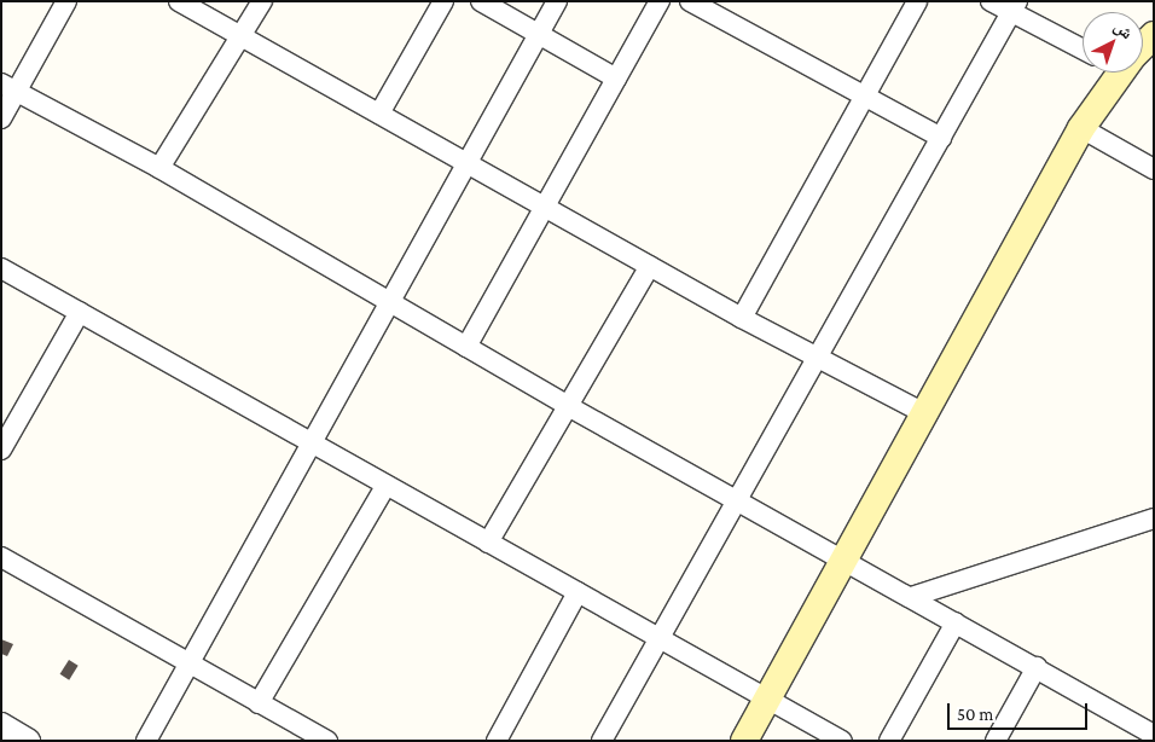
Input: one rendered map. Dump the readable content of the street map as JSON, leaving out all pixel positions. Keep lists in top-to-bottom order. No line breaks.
{"scale_bar":"50 m","north":"top right"}
